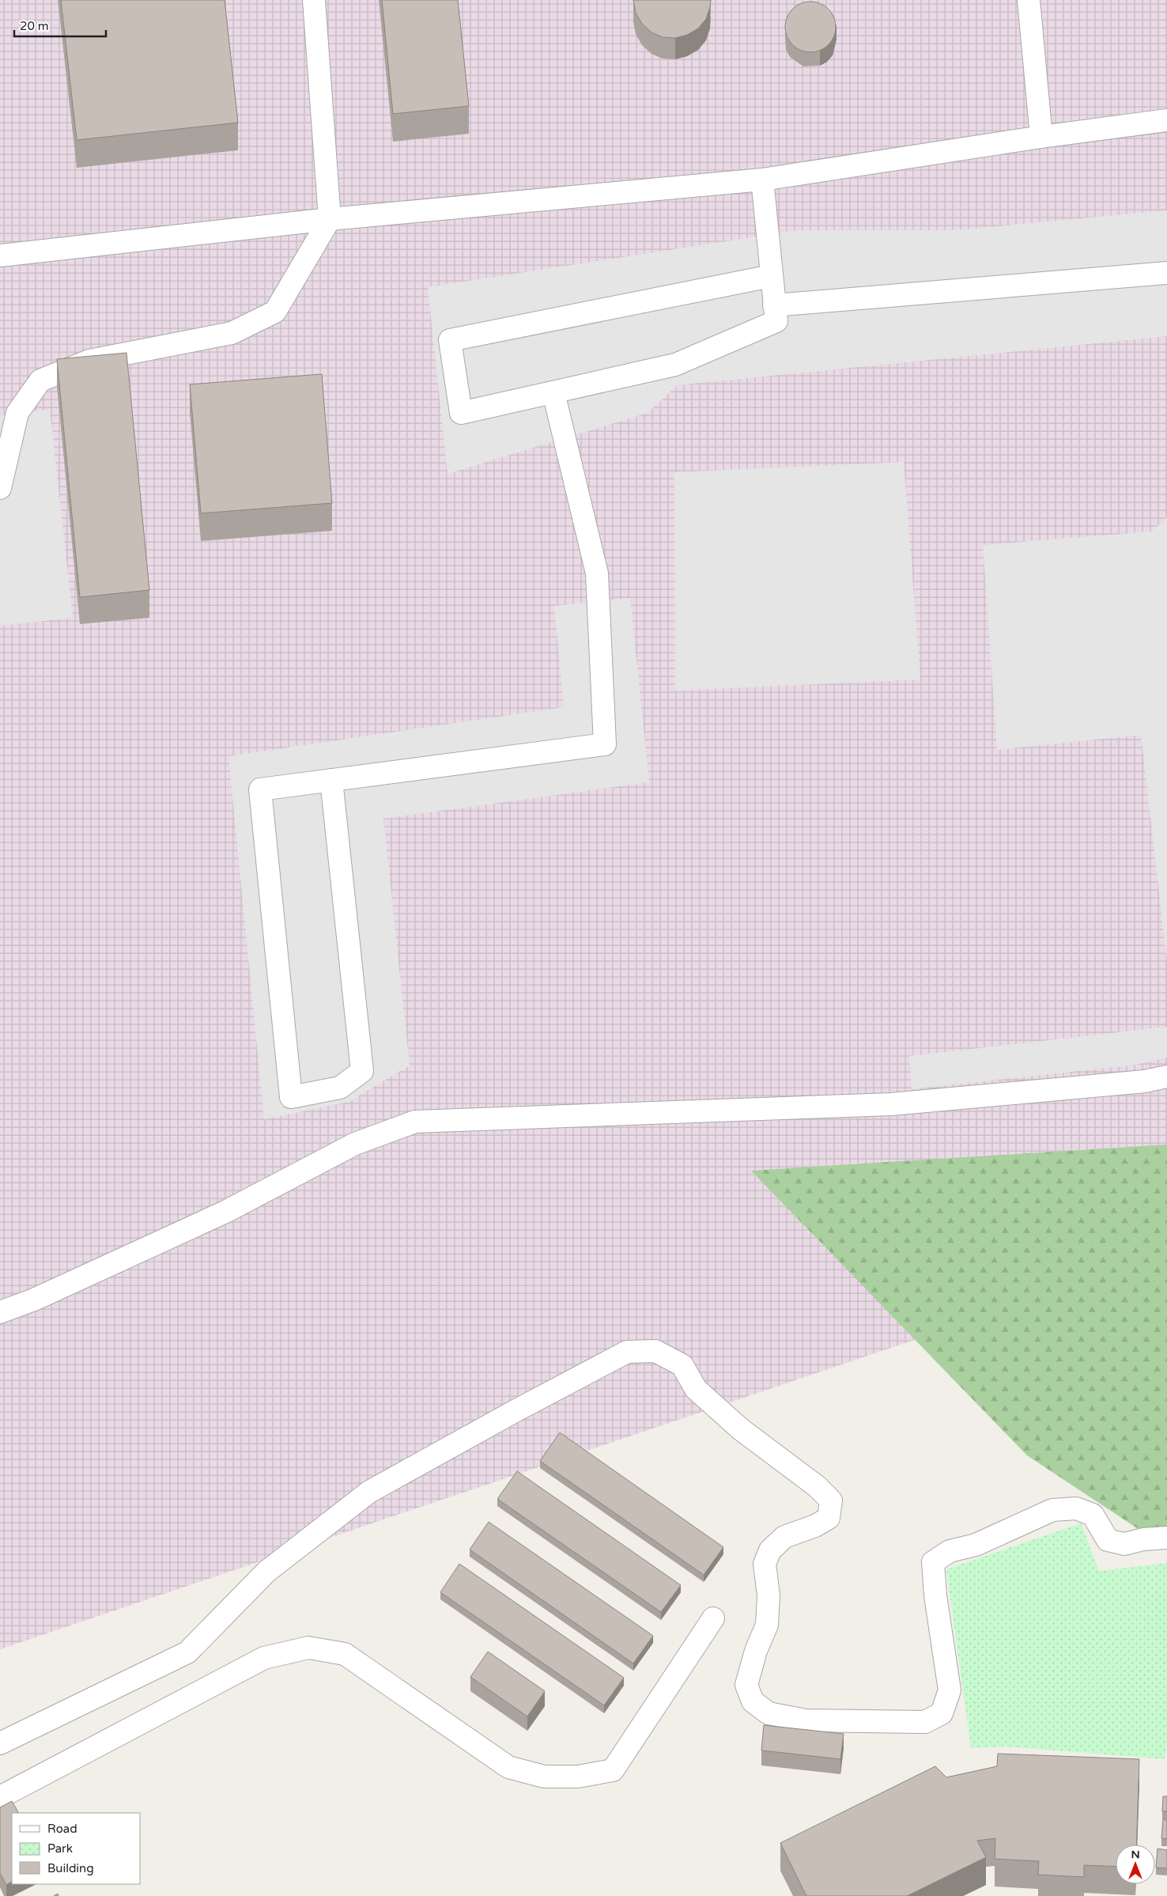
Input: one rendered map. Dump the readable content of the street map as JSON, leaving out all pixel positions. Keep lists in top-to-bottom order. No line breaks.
{"legend":["Road","Park","Building"],"scale_bar":"20 m","north":"top"}
